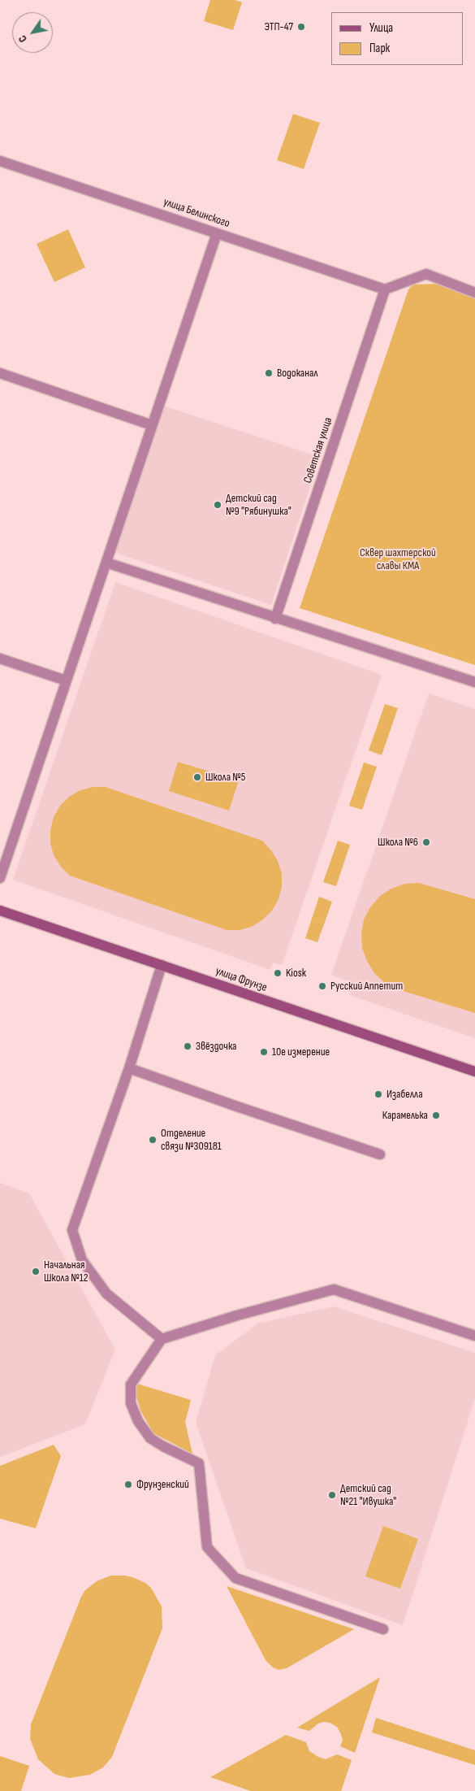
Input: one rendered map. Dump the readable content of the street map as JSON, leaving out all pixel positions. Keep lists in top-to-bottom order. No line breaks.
{"streets":{"main road":["улица Фрунзе"],"street":["улица Белинского","Советская улица"]},"crossings":[["улица Белинского","Советская улица"]],"parks":["Сквер шахтерской славы КМА"],"places":["ЭТП-47","Водоканал","Детский сад №9 \"Рябинушка\"","Школа №5","Школа №6","Kiosk","Русский Аппетит","Звёздочка","10е измерение","Изабелла","Карамелька","Отделение связи №309181","Начальная Школа №12","Фрунзенский","Детский сад №21 \"Ивушка\""],"legend":["Улица","Парк"],"north":"bottom left"}
